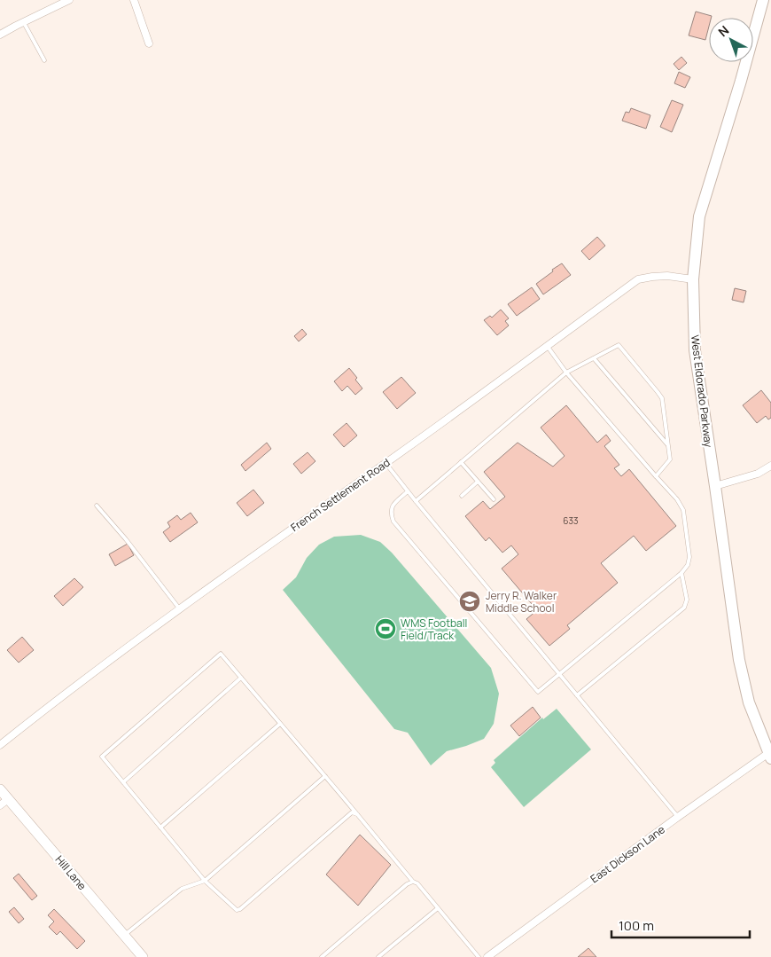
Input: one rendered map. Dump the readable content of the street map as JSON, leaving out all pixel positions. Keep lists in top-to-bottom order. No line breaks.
{"streets":{"main road":["West Eldorado Parkway"],"street":["French Settlement Road","East Dickson Lane","Hill Lane"]},"crossings":[["West Eldorado Parkway","French Settlement Road"],["West Eldorado Parkway","East Dickson Lane"]],"places":{"school or university":["Jerry R. Walker Middle School"],"sports":["WMS Football Field/Track"]},"house_numbers":["633"],"scale_bar":"100 m","north":"top left"}
